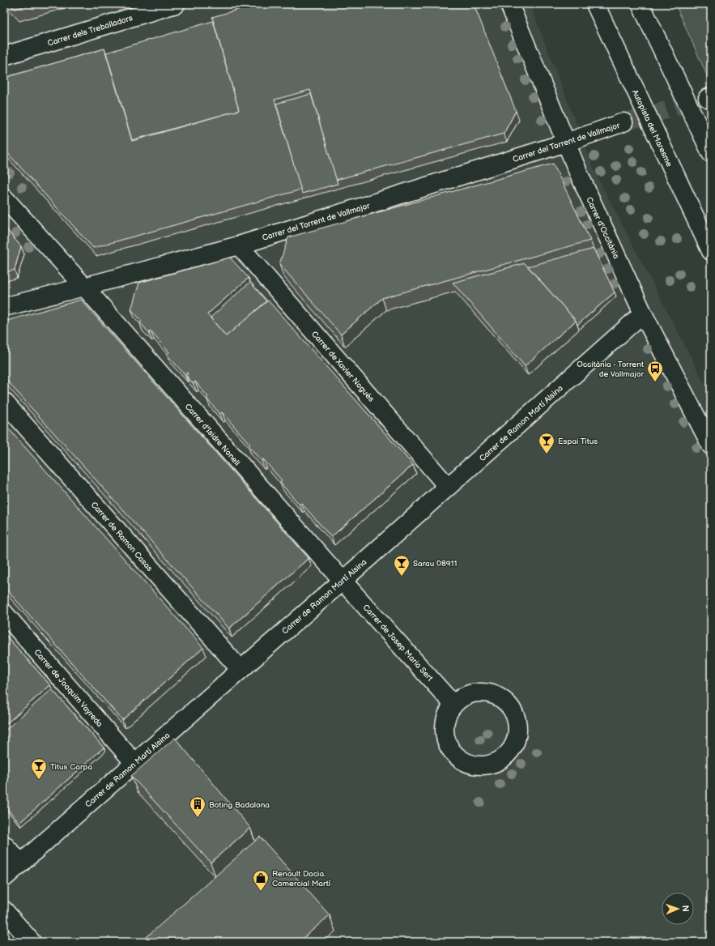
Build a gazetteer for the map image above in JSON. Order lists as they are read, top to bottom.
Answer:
{
  "streets": {
    "main road": [
      "Carrer dels Treballadors",
      "Autopista del Maresme",
      "Carrer del Torrent de Vallmajor",
      "Carrer d'Occitània",
      "Carrer de Xavier Nogués",
      "Carrer de Ramon Martí Alsina",
      "Carrer d'Isidre Nonell",
      "Carrer de Ramon Casas",
      "Carrer de Josep Maria Sert",
      "Carrer de Joaquim Vayreda"
    ]
  },
  "crossings": [
    ["Carrer del Torrent de Vallmajor", "Carrer d'Occitània"],
    ["Carrer del Torrent de Vallmajor", "Carrer de Xavier Nogués"],
    ["Carrer del Torrent de Vallmajor", "Carrer d'Isidre Nonell"],
    ["Carrer d'Occitània", "Carrer de Ramon Martí Alsina"],
    ["Carrer de Xavier Nogués", "Carrer de Ramon Martí Alsina"],
    ["Carrer de Ramon Martí Alsina", "Carrer d'Isidre Nonell"],
    ["Carrer de Ramon Martí Alsina", "Carrer de Ramon Casas"],
    ["Carrer de Ramon Martí Alsina", "Carrer de Josep Maria Sert"],
    ["Carrer de Ramon Martí Alsina", "Carrer de Joaquim Vayreda"],
    ["Carrer d'Isidre Nonell", "Carrer de Josep Maria Sert"]
  ],
  "places": {
    "bus stop": ["Occitània - Torrent de Vallmajor"],
    "bar": ["Espai Titus", "Sarau 08911", "Titus Carpa"],
    "building": ["Boting Badalona"],
    "shop": ["Renault Dacia. Comercial Martí"]
  },
  "north": "right"
}
